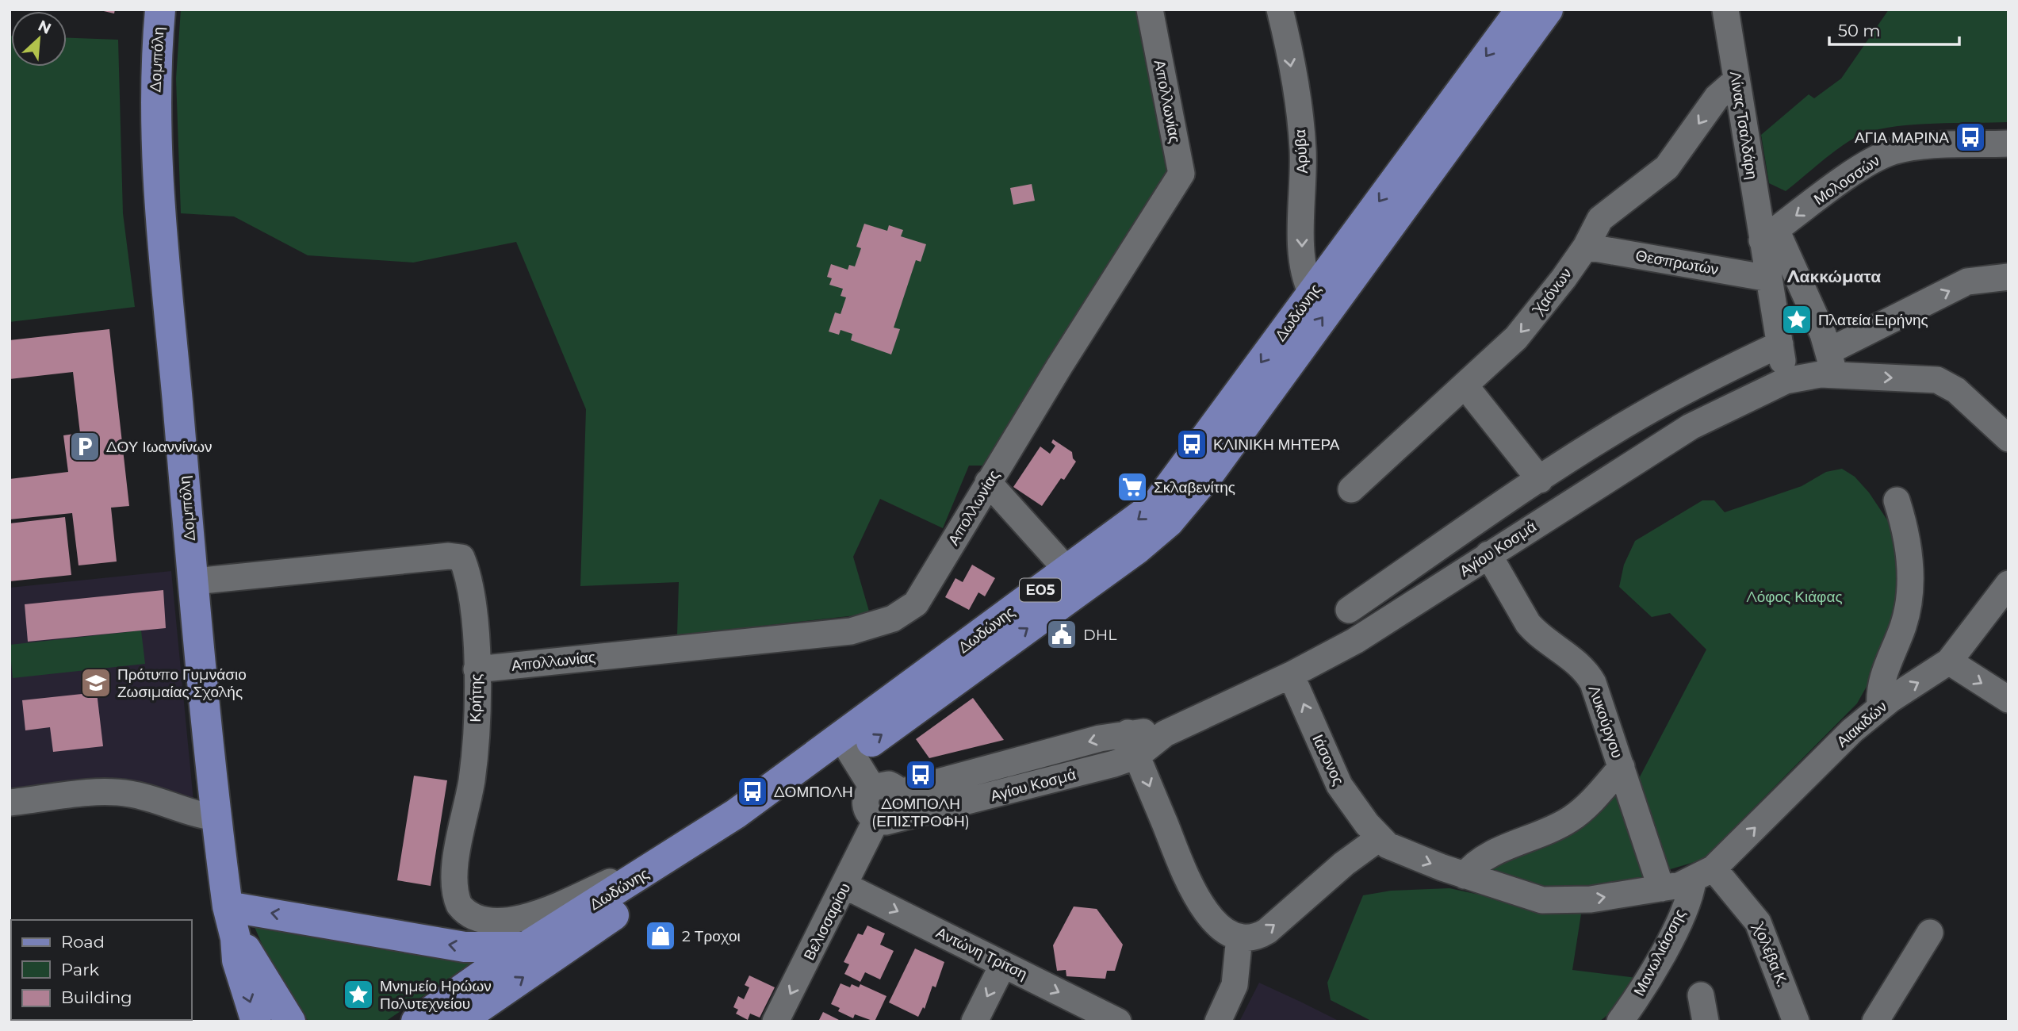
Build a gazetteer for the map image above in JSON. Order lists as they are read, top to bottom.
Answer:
{
  "streets": {
    "main road": ["Δομπόλη", "Δωδώνης", "ΕΟ5"],
    "street": [
      "Απολλωνίας",
      "Λίνας Τσαλδάρη",
      "Αρύβα",
      "Μολοσσών",
      "Θεσπρωτών",
      "Χαόνων",
      "Αγίου Κοσμά",
      "Κρήτης",
      "Λυκούργου",
      "Αιακιδών",
      "Ιάσονος",
      "Βελισσαρίου",
      "Μανωλιάσσης",
      "Αντώνη Τρίτση",
      "Χολέβα Κ."
    ]
  },
  "crossings": [
    ["Δομπόλη", "Κρήτης"],
    ["Απολλωνίας", "Κρήτης"],
    ["Λίνας Τσαλδάρη", "Μολοσσών"],
    ["Λίνας Τσαλδάρη", "Χαόνων"],
    ["Αρύβα", "Δωδώνης"],
    ["Θεσπρωτών", "Χαόνων"],
    ["Δωδώνης", "Κρήτης"],
    ["Αγίου Κοσμά", "Λυκούργου"],
    ["Αγίου Κοσμά", "Ιάσονος"],
    ["Αγίου Κοσμά", "Βελισσαρίου"],
    ["Αιακιδών", "Μανωλιάσσης"],
    ["Αιακιδών", "Χολέβα Κ."],
    ["Βελισσαρίου", "Αντώνη Τρίτση"],
    ["Μανωλιάσσης", "Χολέβα Κ."]
  ],
  "one_way": ["Αρύβα", "Μολοσσών", "Αντώνη Τρίτση"],
  "districts": ["Λακκώματα"],
  "parks": ["Λόφος Κιάφας"],
  "places": {
    "bus stop": [
      "ΑΓΙΑ ΜΑΡΙΝΑ",
      "ΚΛΙΝΙΚΗ ΜΗΤΕΡΑ",
      "ΔΟΜΠΟΛΗ (ΕΠΙΣΤΡΟΦΗ)",
      "ΔΟΜΠΟΛΗ"
    ],
    "place": ["Πλατεία Ειρήνης", "Μνημείο Ηρώων Πολυτεχνείου"],
    "parking": ["ΔΟΥ Ιωαννίνων"],
    "supermarket": ["Σκλαβενίτης"],
    "public building": ["DHL"],
    "school or university": ["Πρότυπο Γυμνάσιο Ζωσιμαίας Σχολής"],
    "shop": ["2 Τροχοι"]
  },
  "legend": ["Road", "Park", "Building"],
  "scale_bar": "50 m",
  "north": "top right"
}
